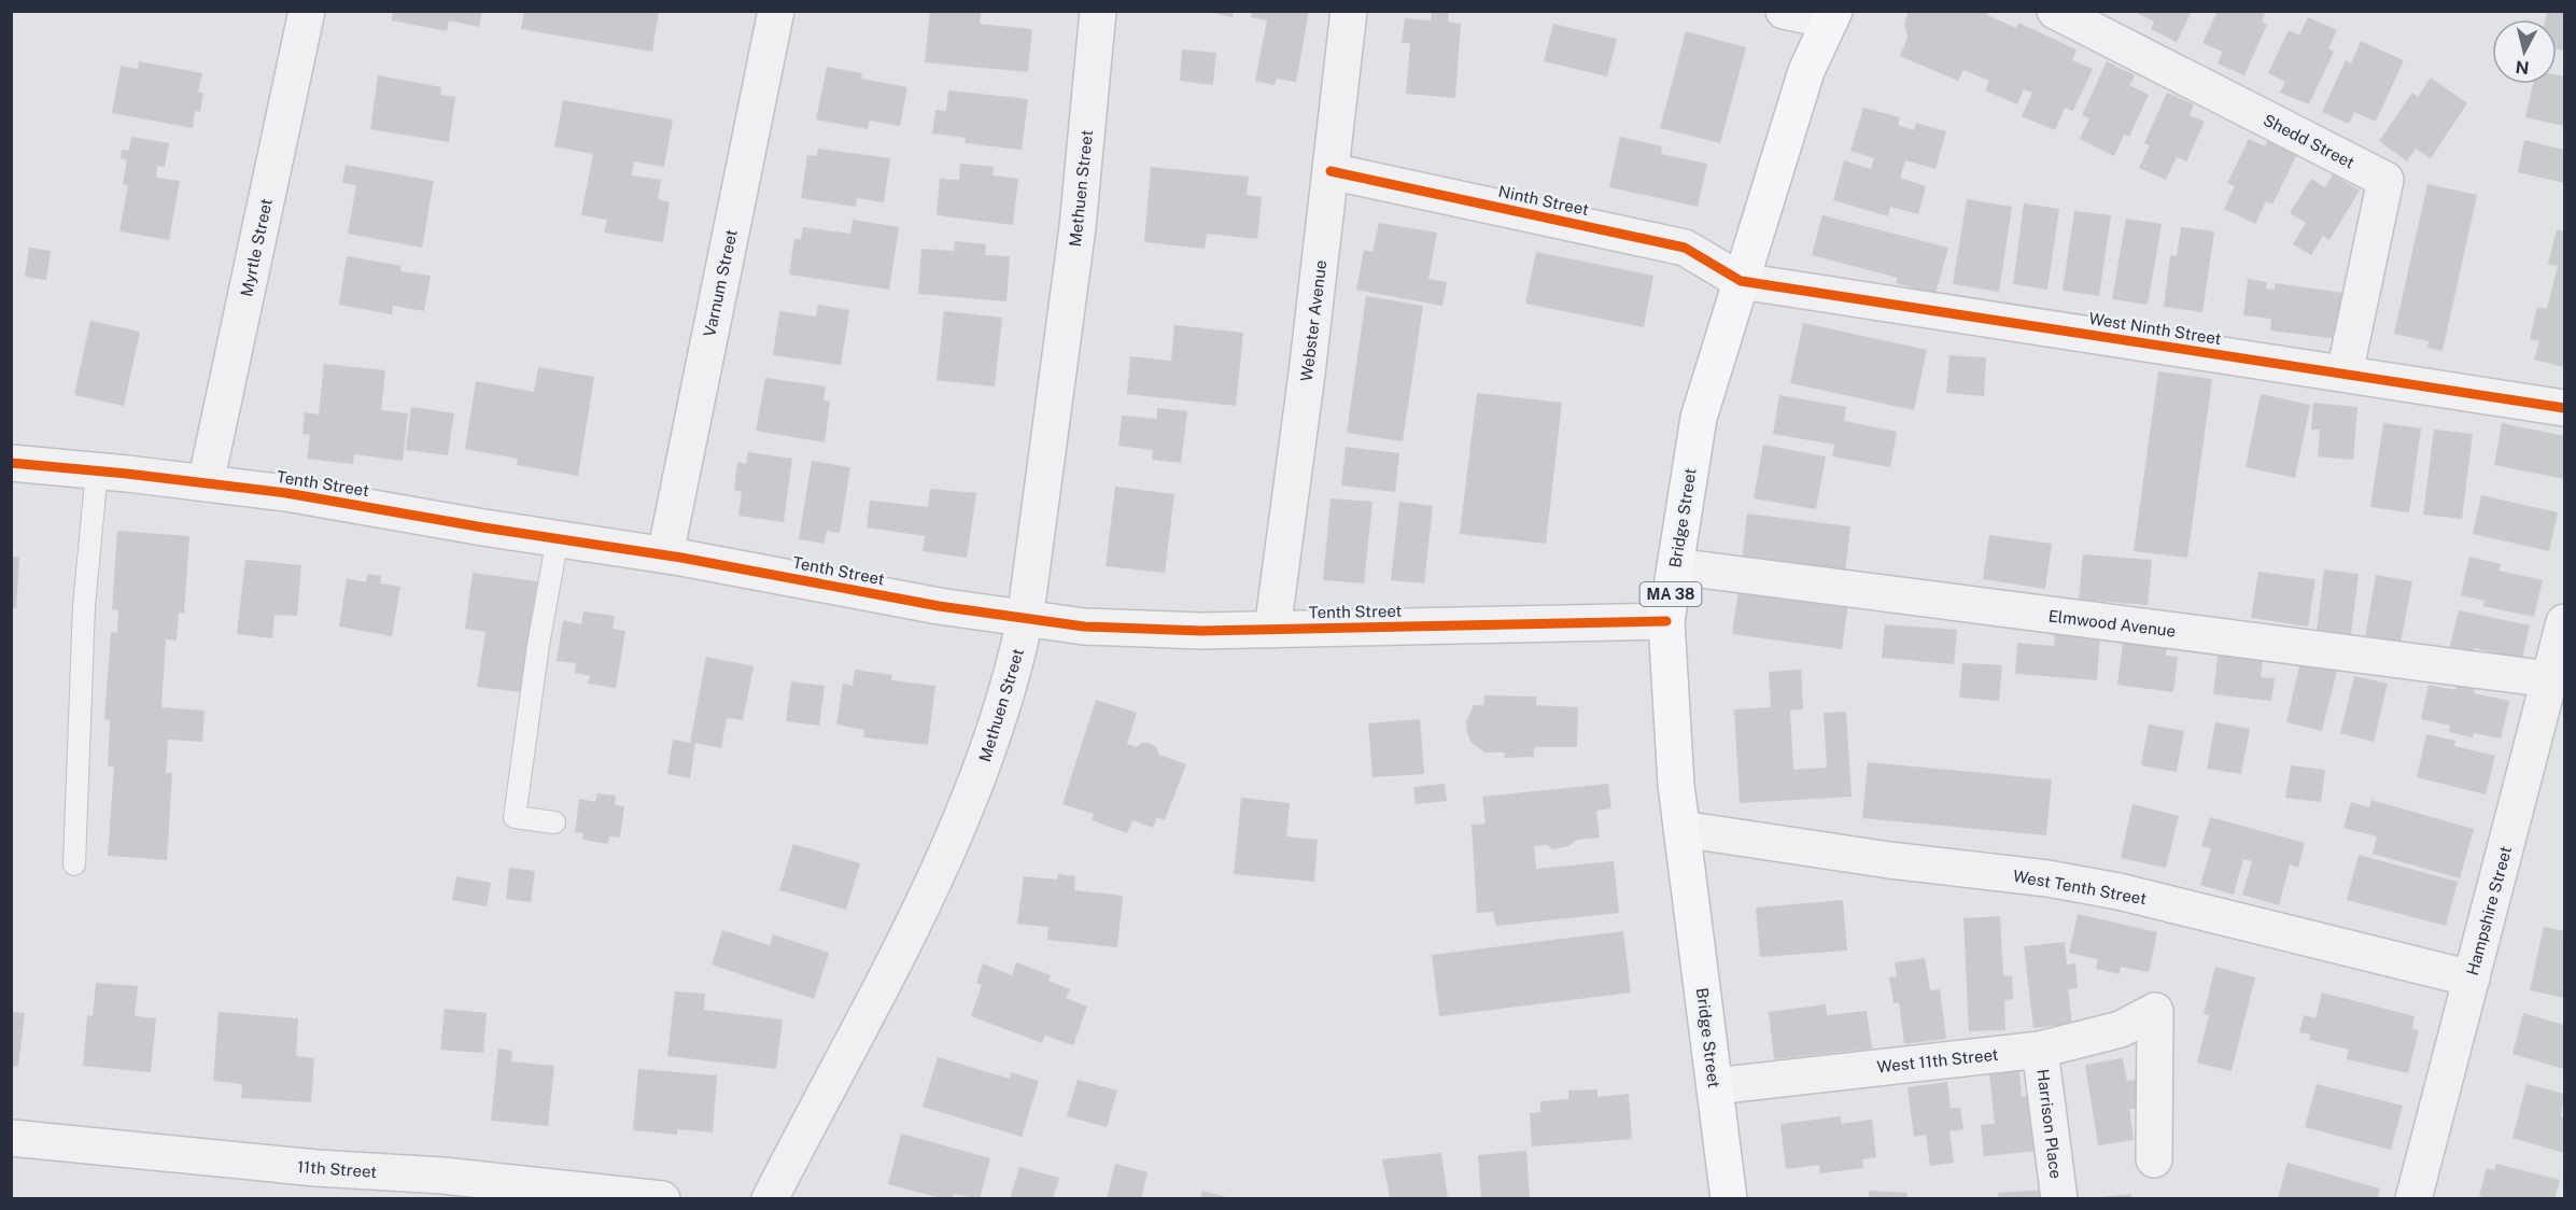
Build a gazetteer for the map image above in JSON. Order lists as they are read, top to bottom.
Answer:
{
  "streets": {
    "main road": ["Bridge Street", "MA 38"],
    "street": [
      "Shedd Street",
      "Methuen Street",
      "Ninth Street",
      "Myrtle Street",
      "Varnum Street",
      "Webster Avenue",
      "West Ninth Street",
      "Tenth Street",
      "Elmwood Avenue",
      "West Tenth Street",
      "Hampshire Street",
      "West 11th Street",
      "Harrison Place",
      "11th Street"
    ]
  },
  "crossings": [
    ["Shedd Street", "West Ninth Street"],
    ["Methuen Street", "Tenth Street"],
    ["Ninth Street", "Webster Avenue"],
    ["Ninth Street", "West Ninth Street"],
    ["Ninth Street", "Bridge Street"],
    ["Myrtle Street", "Tenth Street"],
    ["Varnum Street", "Tenth Street"],
    ["Webster Avenue", "Tenth Street"],
    ["West Ninth Street", "Bridge Street"],
    ["Tenth Street", "Bridge Street"],
    ["Bridge Street", "Elmwood Avenue"],
    ["Bridge Street", "West Tenth Street"],
    ["Bridge Street", "West 11th Street"],
    ["Elmwood Avenue", "Hampshire Street"],
    ["West Tenth Street", "Hampshire Street"],
    ["West 11th Street", "Harrison Place"]
  ],
  "north": "bottom"
}
